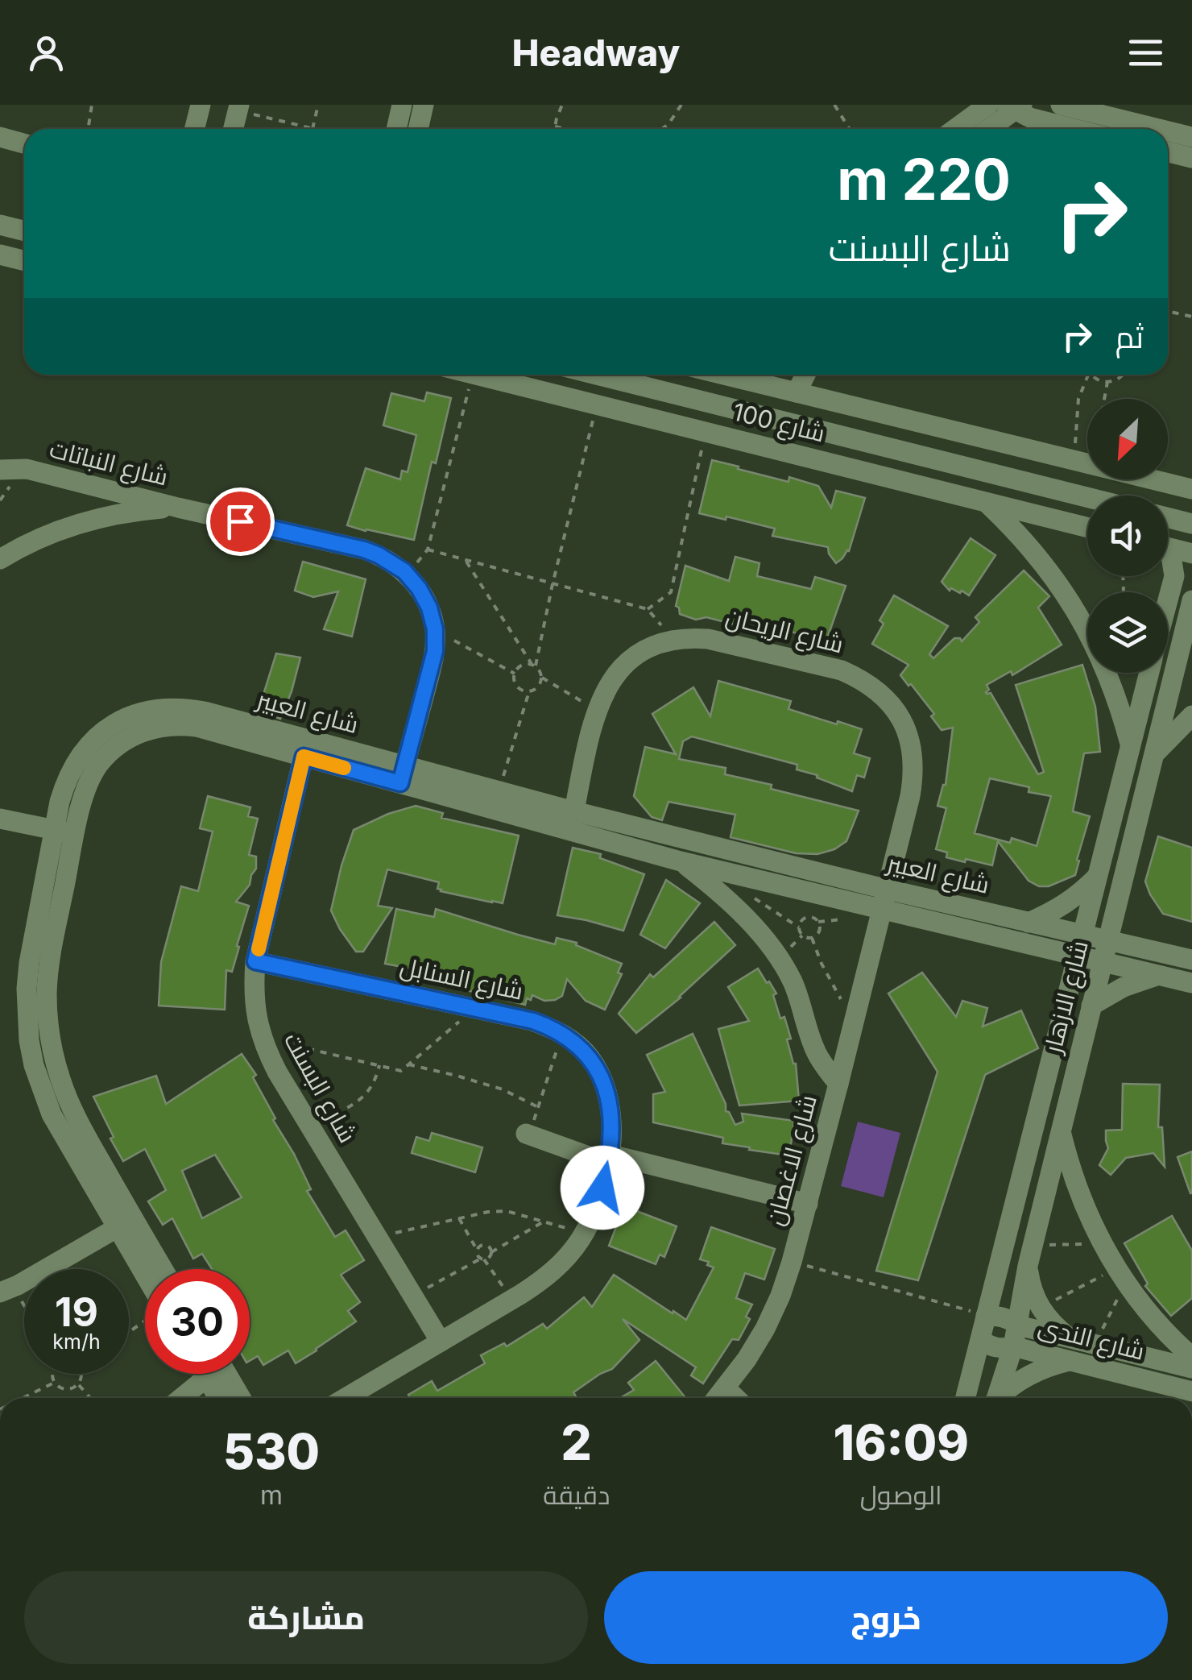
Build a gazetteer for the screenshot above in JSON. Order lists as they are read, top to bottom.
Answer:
{
  "streets": {
    "street": [
      "شارع 100",
      "شارع النباتات",
      "شارع الريحان",
      "شارع العبير",
      "شارع السنابل",
      "شارع الازهار",
      "شارع البسنت",
      "شارع الاغصان",
      "شارع الندى"
    ]
  },
  "crossings": [
    ["شارع النباتات", "شارع العبير"],
    ["شارع الريحان", "شارع العبير"],
    ["شارع الريحان", "شارع الاغصان"],
    ["شارع العبير", "شارع الازهار"],
    ["شارع العبير", "شارع البسنت"],
    ["شارع العبير", "شارع الاغصان"],
    ["شارع السنابل", "شارع البسنت"],
    ["شارع الازهار", "شارع الندى"]
  ],
  "north": "bottom left",
  "page": {
    "header": "Headway",
    "turn": ["220 m", "شارع البسنت"],
    "then": "ثم",
    "speed": "19 km/h",
    "limit": "30",
    "eta": [
      "16:09",
      "الوصول",
      "2",
      "دقيقة",
      "530",
      "m"
    ],
    "buttons": ["خروج", "مشاركة"]
  }
}
